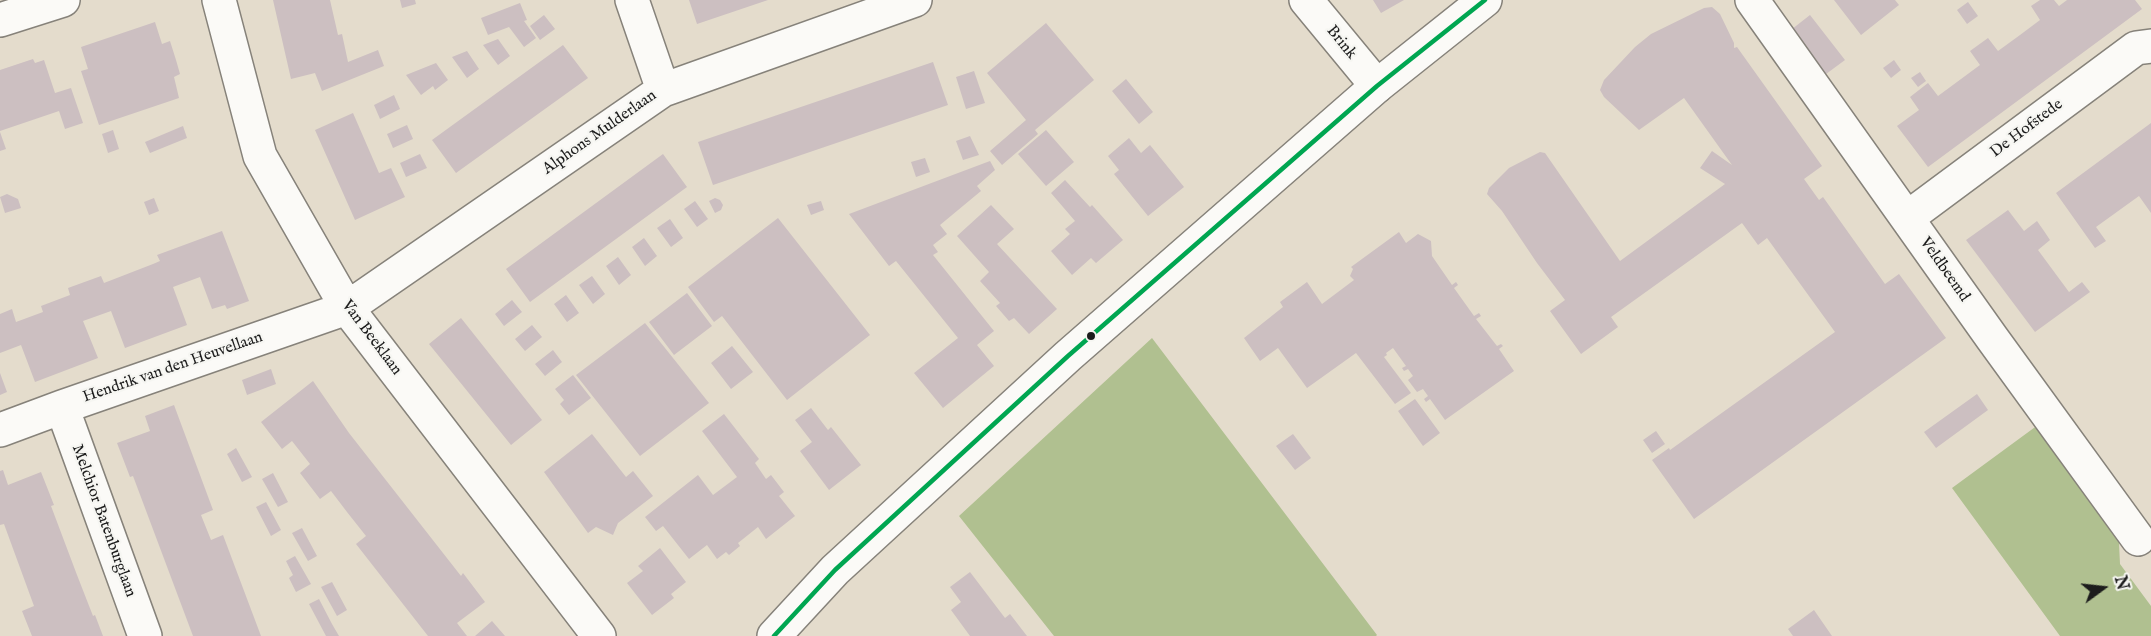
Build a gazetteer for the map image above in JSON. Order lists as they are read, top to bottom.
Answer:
{
  "streets": {
    "street": [
      "Brink",
      "De Hofstede",
      "Alphons Mulderlaan",
      "Veldbeemd",
      "Van Beeklaan",
      "Hendrik van den Heuvellaan",
      "Melchior Batenburglaan"
    ]
  },
  "crossings": [
    ["De Hofstede", "Veldbeemd"],
    ["Alphons Mulderlaan", "Van Beeklaan"],
    ["Alphons Mulderlaan", "Hendrik van den Heuvellaan"],
    ["Van Beeklaan", "Hendrik van den Heuvellaan"],
    ["Hendrik van den Heuvellaan", "Melchior Batenburglaan"]
  ],
  "north": "right"
}
